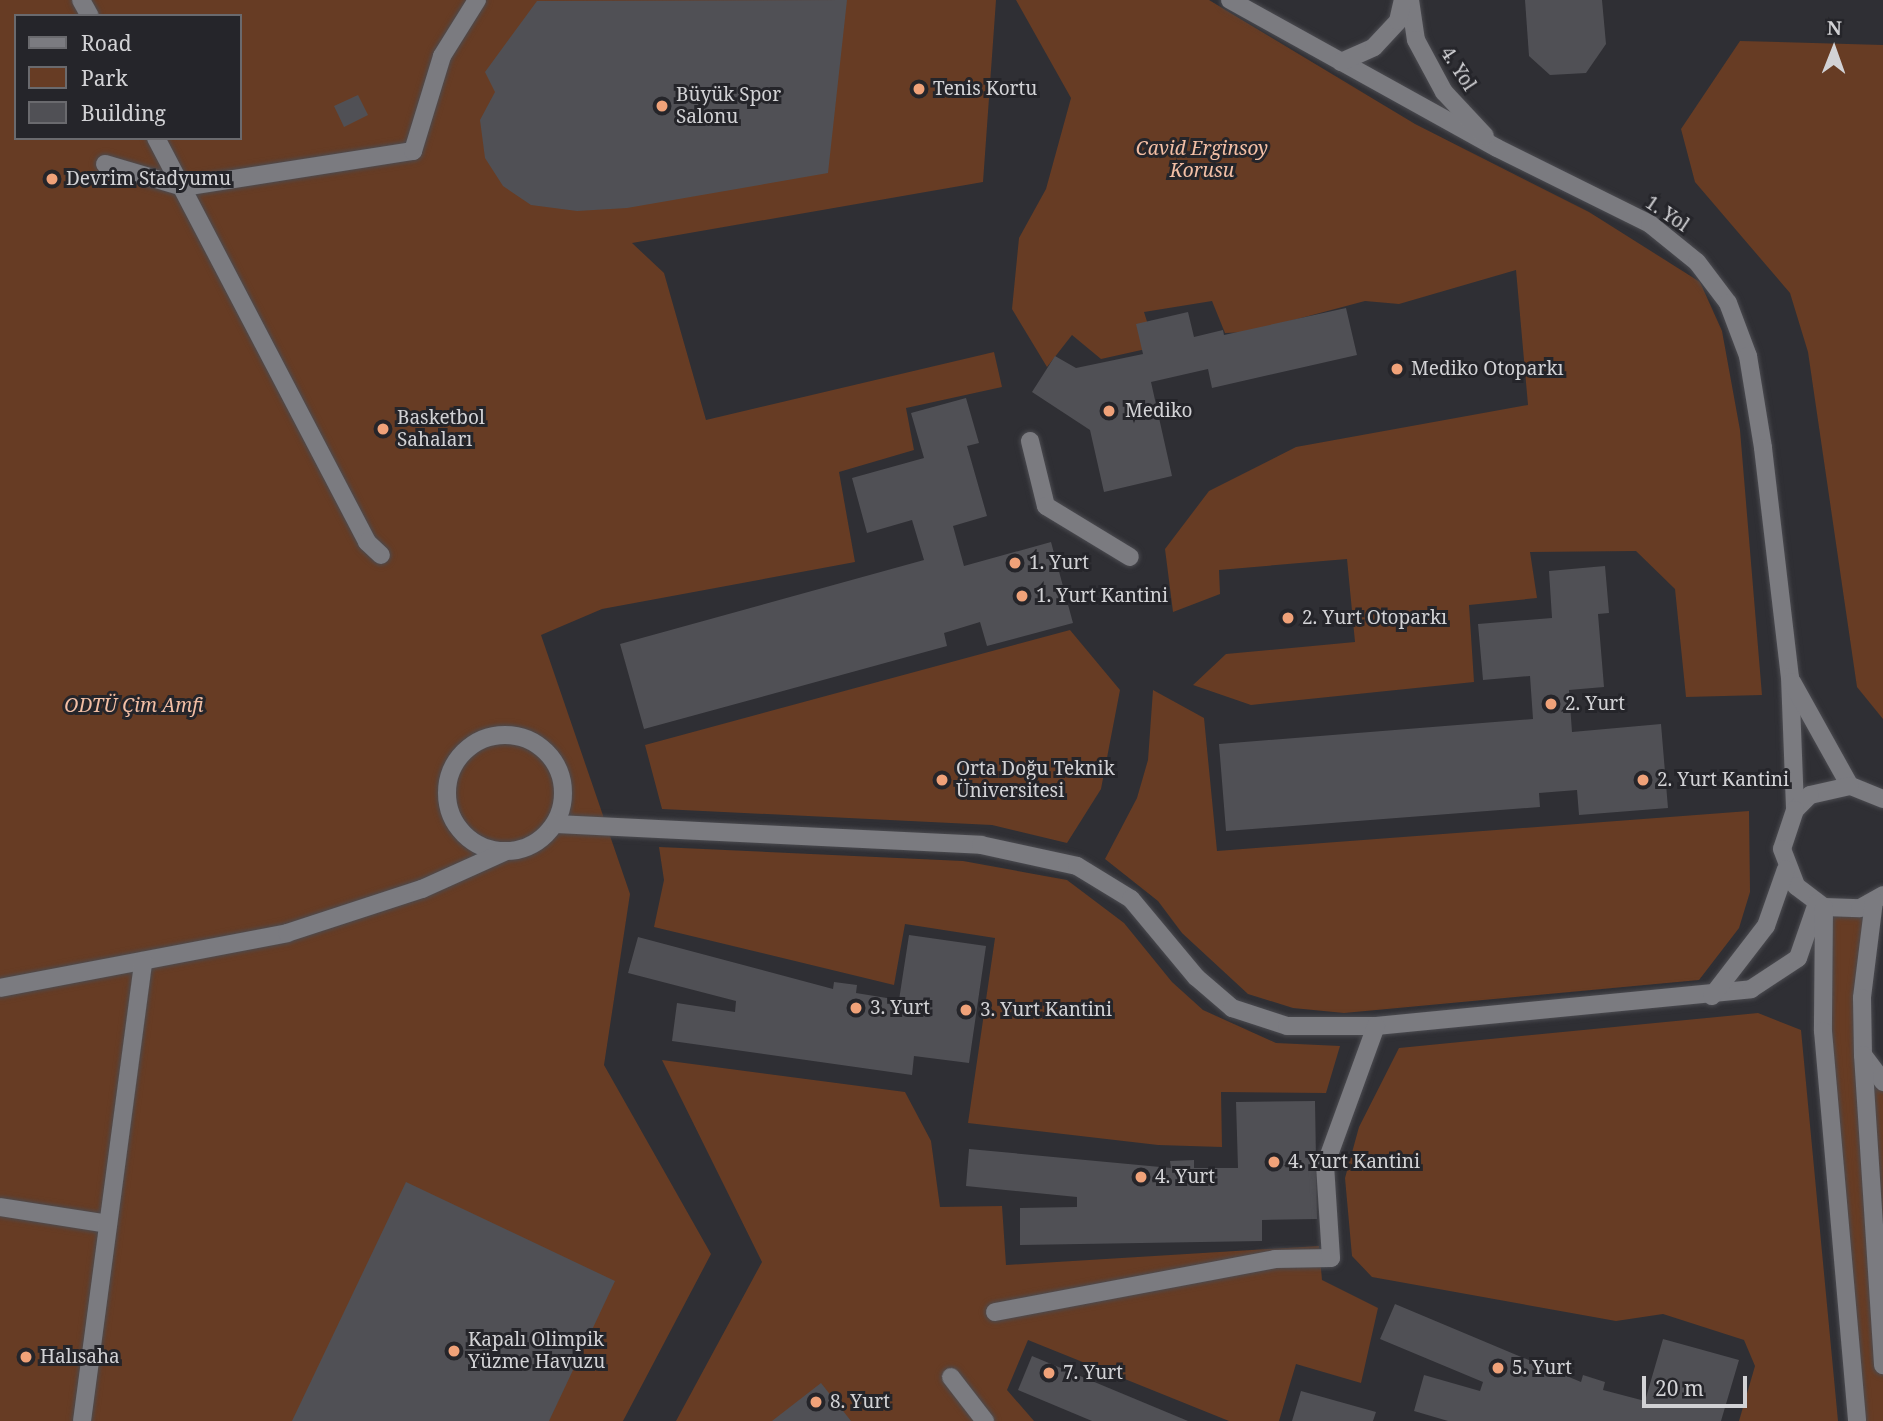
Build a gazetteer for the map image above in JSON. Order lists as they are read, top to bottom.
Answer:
{
  "streets": {
    "street": ["4. Yol", "1. Yol"]
  },
  "crossings": [
    ["4. Yol", "1. Yol"]
  ],
  "parks": ["Cavid Erginsoy Korusu", "ODTÜ Çim Amfi"],
  "places": [
    "Tenis Kortu",
    "Büyük Spor Salonu",
    "Devrim Stadyumu",
    "Mediko Otoparkı",
    "Mediko",
    "Basketbol Sahaları",
    "1. Yurt",
    "1. Yurt Kantini",
    "2. Yurt Otoparkı",
    "2. Yurt",
    "Orta Doğu Teknik Üniversitesi",
    "2. Yurt Kantini",
    "3. Yurt",
    "3. Yurt Kantini",
    "4. Yurt Kantini",
    "4. Yurt",
    "Kapalı Olimpik Yüzme Havuzu",
    "Halısaha",
    "5. Yurt",
    "7. Yurt",
    "8. Yurt"
  ],
  "legend": ["Road", "Park", "Building"],
  "scale_bar": "20 m",
  "north": "top"
}
